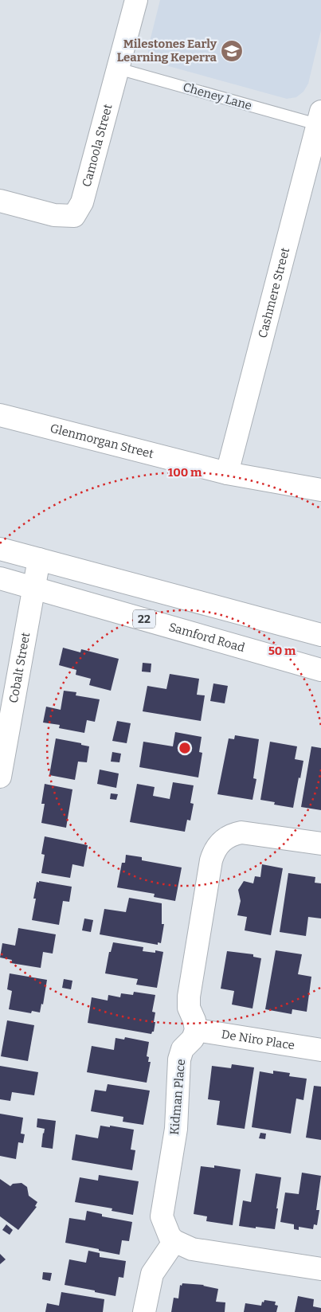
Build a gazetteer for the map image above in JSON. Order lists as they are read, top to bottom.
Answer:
{
  "streets": {
    "street": [
      "Camoola Street",
      "Cashmere Street",
      "Glenmorgan Street",
      "22",
      "Samford Road",
      "Cobalt Street",
      "De Niro Place",
      "Kidman Place"
    ],
    "lane": ["Cheney Lane"]
  },
  "crossings": [
    ["Cheney Lane", "Camoola Street"],
    ["Cheney Lane", "Cashmere Street"],
    ["Cashmere Street", "Glenmorgan Street"],
    ["Samford Road", "Cobalt Street"],
    ["De Niro Place", "Kidman Place"]
  ],
  "places": {
    "school or university": ["Milestones Early Learning Keperra"]
  },
  "rings": ["100 m", "50 m"]
}
